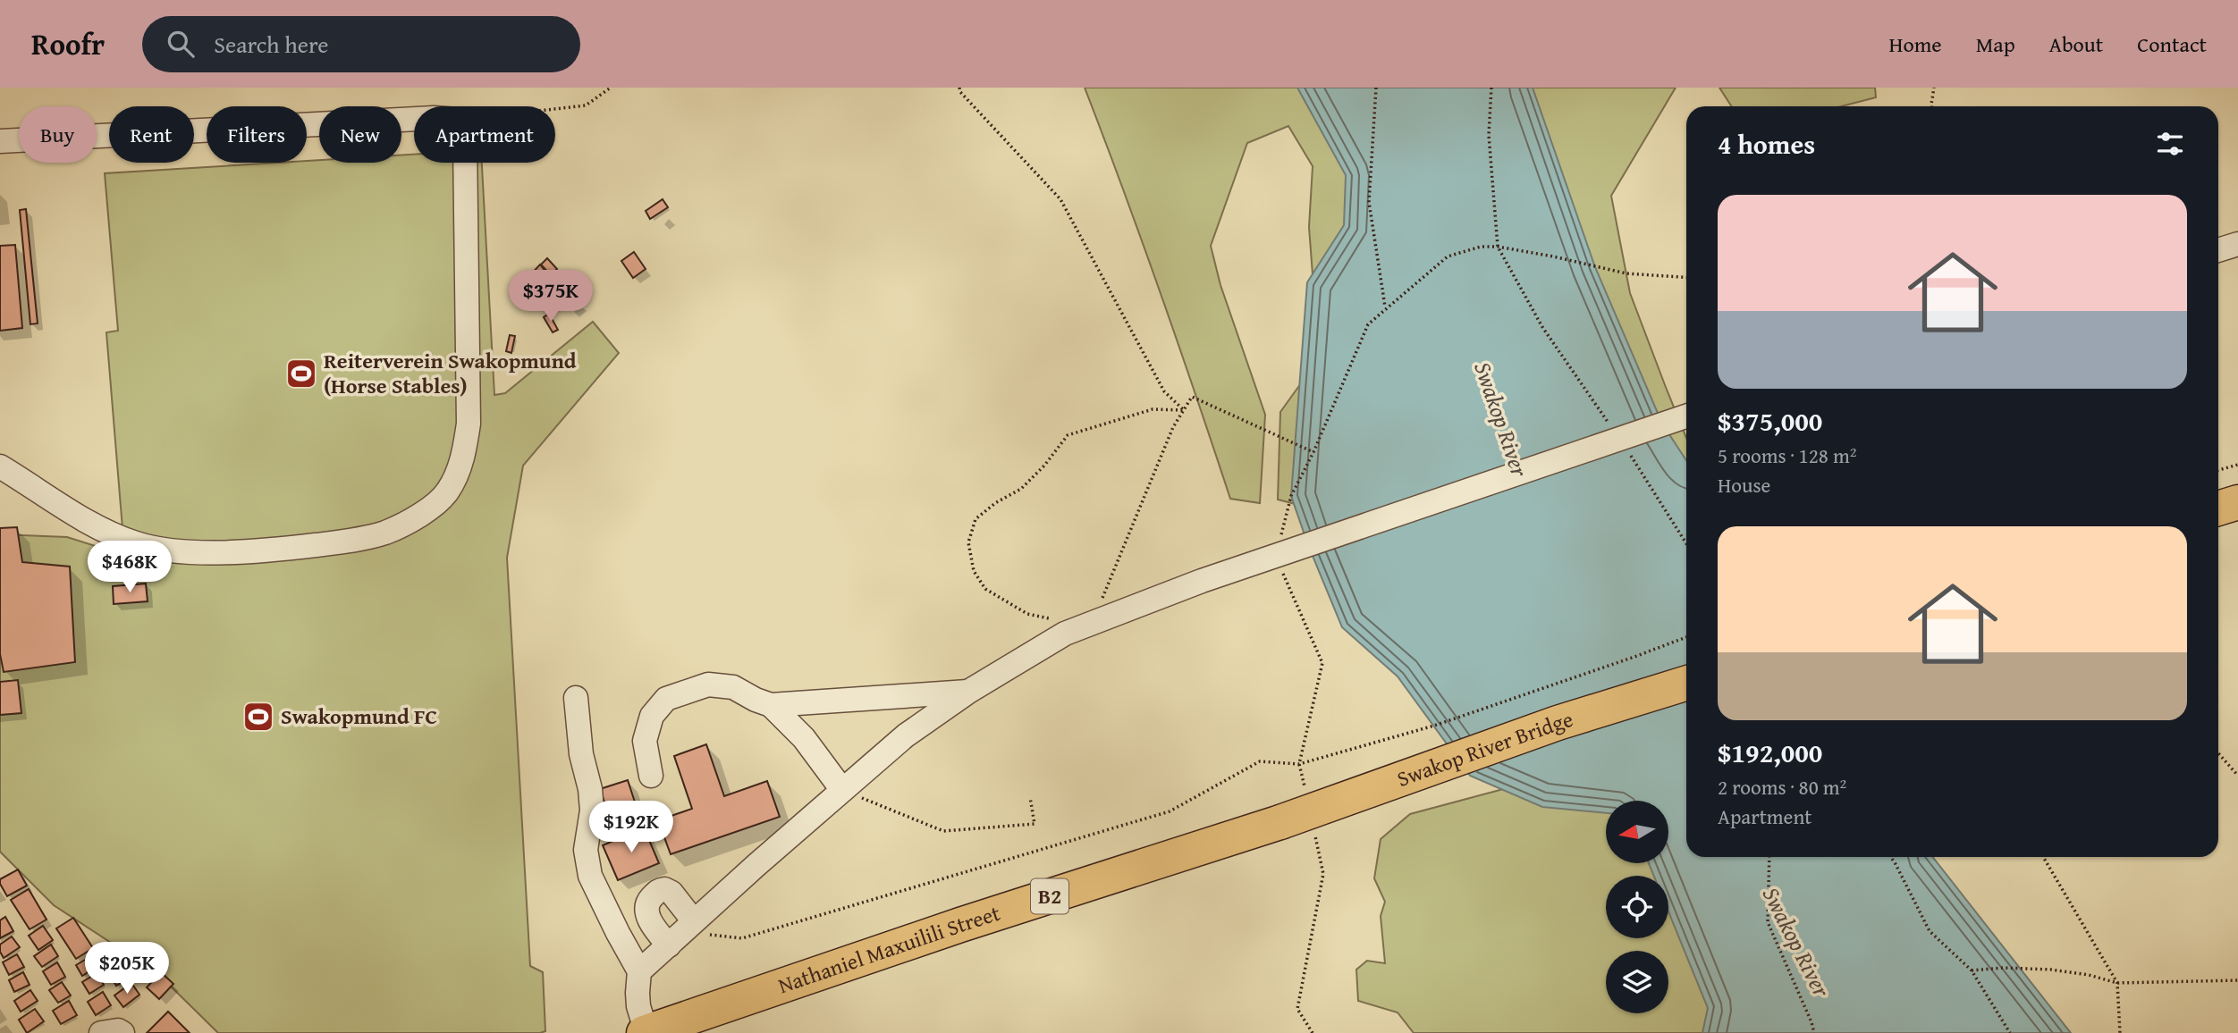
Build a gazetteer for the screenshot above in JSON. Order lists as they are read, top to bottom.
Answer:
{
  "streets": {
    "highway": ["Swakop River Bridge", "B2", "Nathaniel Maxuilili Street"]
  },
  "crossings": [
    ["Swakop River Bridge", "Nathaniel Maxuilili Street"]
  ],
  "water": ["Swakop River"],
  "places": {
    "sports": ["Reiterverein Swakopmund (Horse Stables)", "Swakopmund FC"]
  },
  "north": "left",
  "page": {
    "header": "Roofr",
    "search": "Search here",
    "nav": [
      "Home",
      "Map",
      "About",
      "Contact"
    ],
    "chip": [
      "Buy",
      "Rent",
      "Filters",
      "New",
      "Apartment"
    ],
    "heading": "4 homes",
    "list": [
      {
        "name": "$375,000",
        "note": "5 rooms · 128 m² · House"
      },
      {
        "name": "$192,000",
        "note": "2 rooms · 80 m² · Apartment"
      }
    ],
    "price": [
      "$375K",
      "$468K",
      "$192K",
      "$205K"
    ]
  }
}
